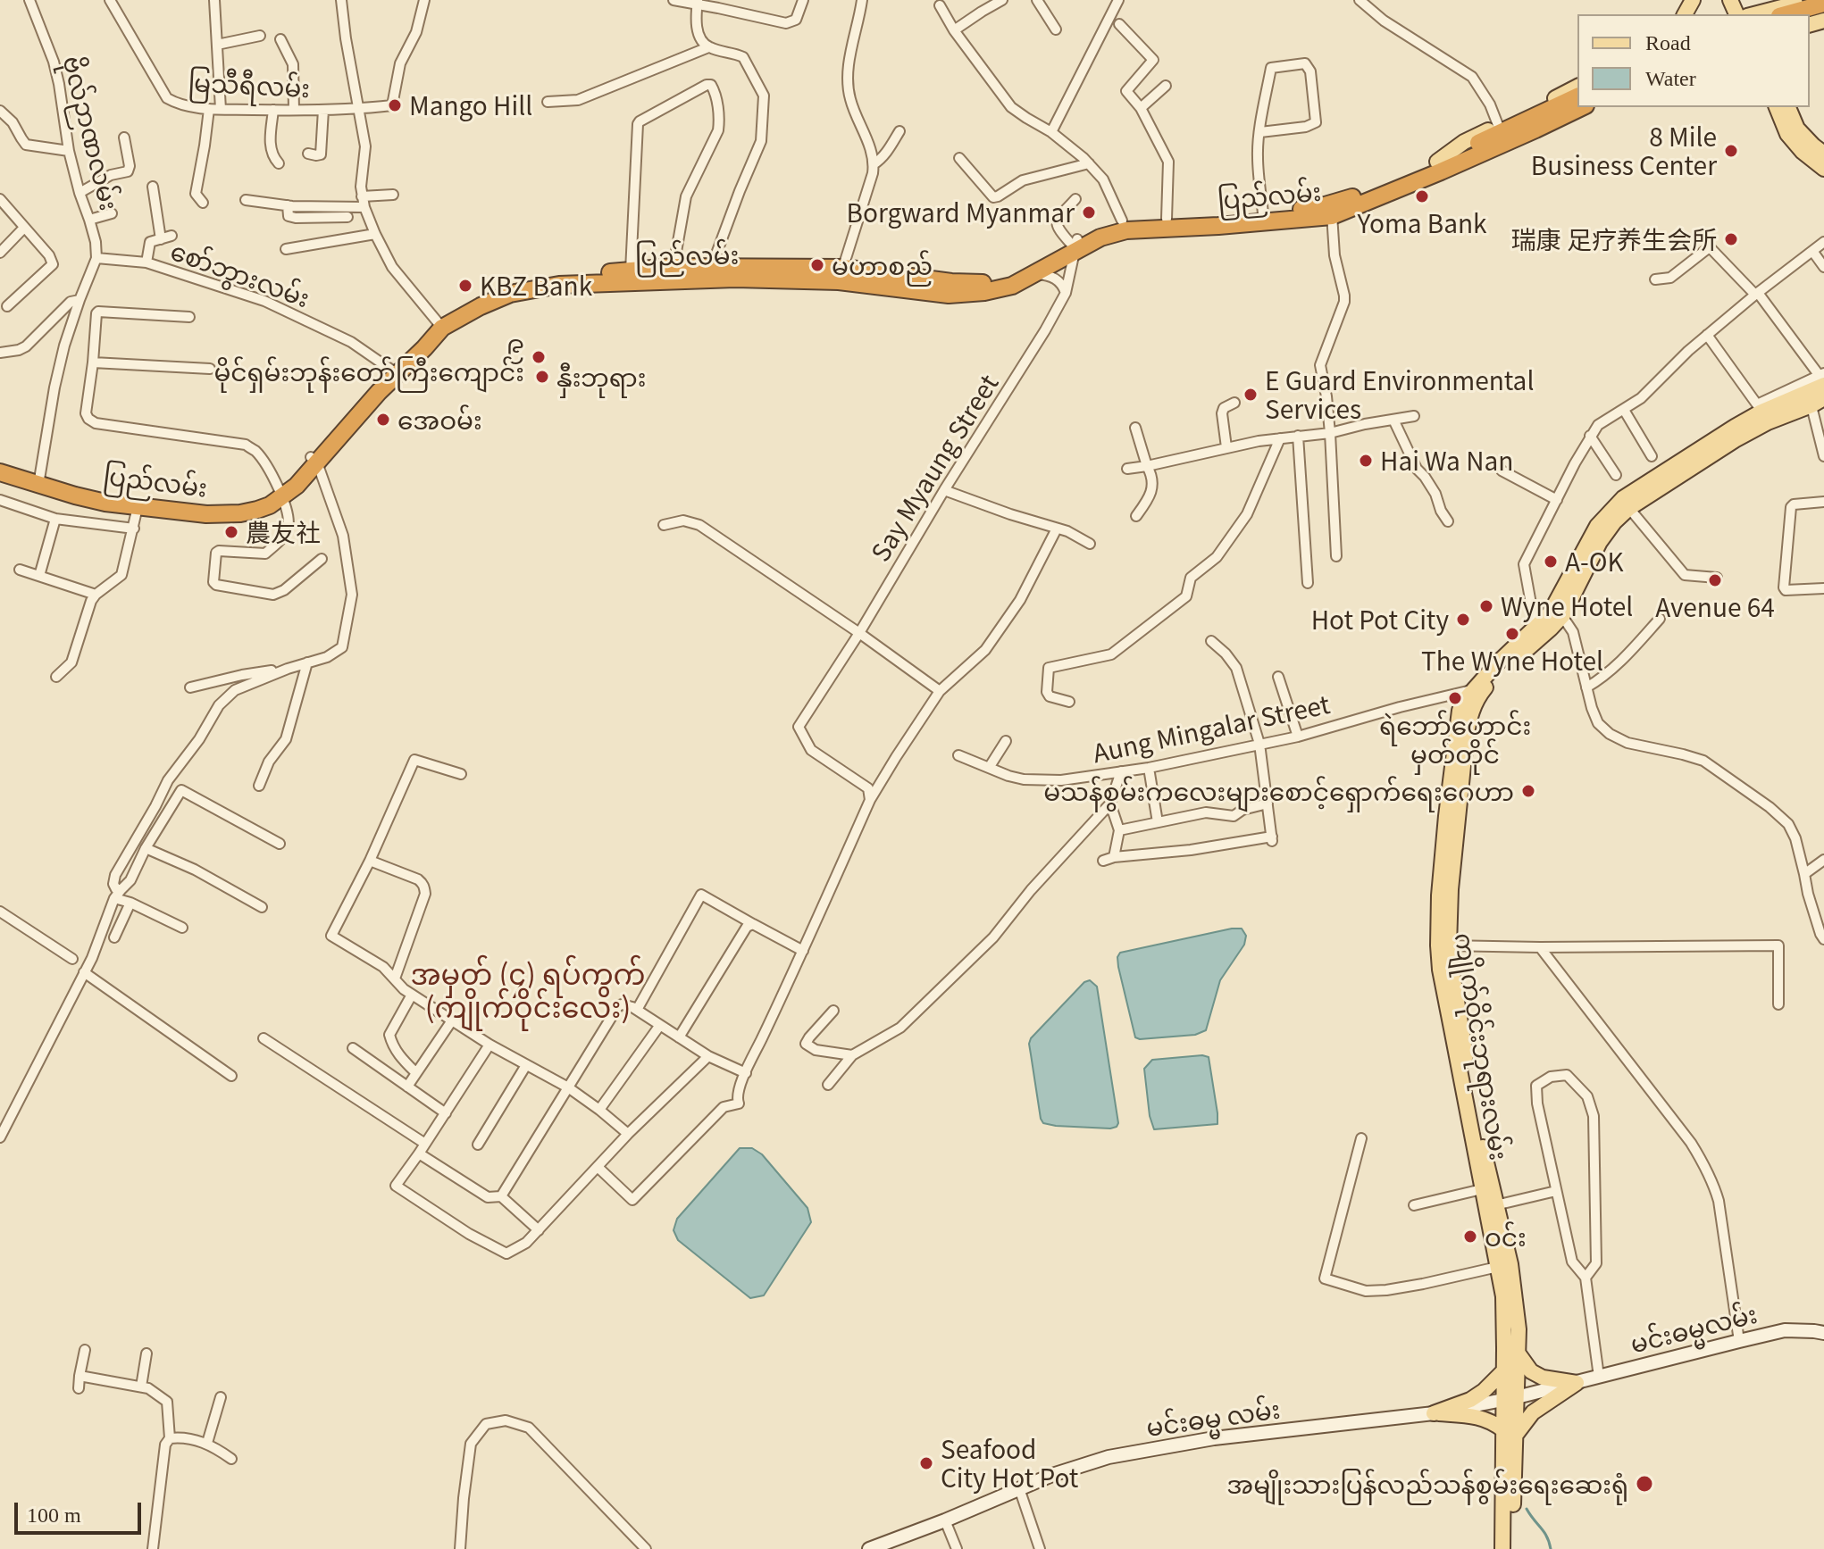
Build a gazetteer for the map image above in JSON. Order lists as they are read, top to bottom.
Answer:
{
  "streets": {
    "highway": ["ပြည်လမ်း"],
    "main road": ["ကျိုက်ဝိုင်းဘုရားလမ်း", "မင်းဓမ္မလမ်း", "မင်းဓမ္မ လမ်း"],
    "street": [
      "မြသီရီလမ်း",
      "ဗိုလ်ဉာဏလမ်း",
      "စော်ဘွားလမ်း",
      "Say Myaung Street",
      "Aung Mingalar Street"
    ]
  },
  "crossings": [
    ["ဗိုလ်ဉာဏလမ်း", "စော်ဘွားလမ်း"],
    ["ပြည်လမ်း", "စော်ဘွားလမ်း"],
    ["ပြည်လမ်း", "Say Myaung Street"],
    ["Aung Mingalar Street", "ကျိုက်ဝိုင်းဘုရားလမ်း"],
    ["ကျိုက်ဝိုင်းဘုရားလမ်း", "မင်းဓမ္မ လမ်း"],
    ["မင်းဓမ္မလမ်း", "မင်းဓမ္မ လမ်း"]
  ],
  "districts": ["အမှတ် (၄) ရပ်ကွက် (ကျိုက်ဝိုင်းလေး)"],
  "places": [
    "Mango Hill",
    "8 Mile Business Center",
    "Yoma Bank",
    "Borgward Myanmar",
    "瑞康 足疗养生会所",
    "မဟာစည်",
    "KBZ Bank",
    "၉ မိုင်ရှမ်းဘုန်းတော်ကြီးကျောင်း",
    "နှီးဘုရား",
    "E Guard Environmental Services",
    "အေဝမ်း",
    "Hai Wa Nan",
    "農友社",
    "A-OK",
    "Avenue 64",
    "Wyne Hotel",
    "Hot Pot City",
    "The Wyne Hotel",
    "ရဲဘော်ဟောင်း မှတ်တိုင်",
    "မသန်စွမ်းကလေးများစောင့်ရှောက်ရေးဂေဟာ",
    "ဝင်း",
    "Seafood City Hot Pot",
    "အမျိုးသားပြန်လည်သန်စွမ်းရေးဆေးရုံ"
  ],
  "legend": ["Road", "Water"],
  "scale_bar": "100 m"
}
